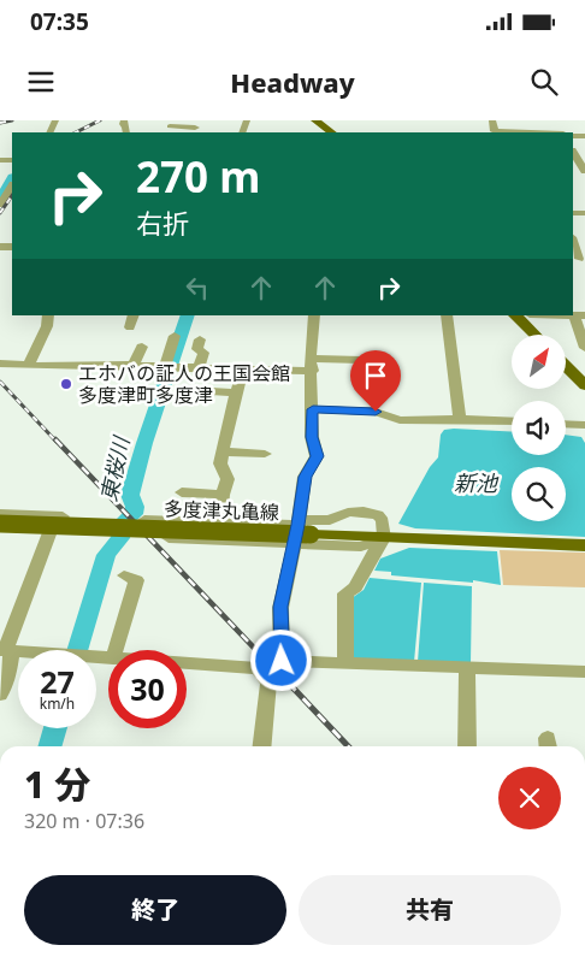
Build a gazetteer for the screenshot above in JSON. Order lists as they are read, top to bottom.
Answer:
{
  "streets": {
    "main road": ["多度津丸亀線"]
  },
  "water": ["東桜川", "新池"],
  "places": ["エホバの証人の王国会館 多度津町多度津"],
  "north": "top right",
  "page": {
    "status": "07:35",
    "header": "Headway",
    "turn": ["270 m", "右折"],
    "speed": "27 km/h",
    "limit": "30",
    "heading": ["1 分", "320 m · 07:36"],
    "buttons": ["終了", "共有"]
  }
}
